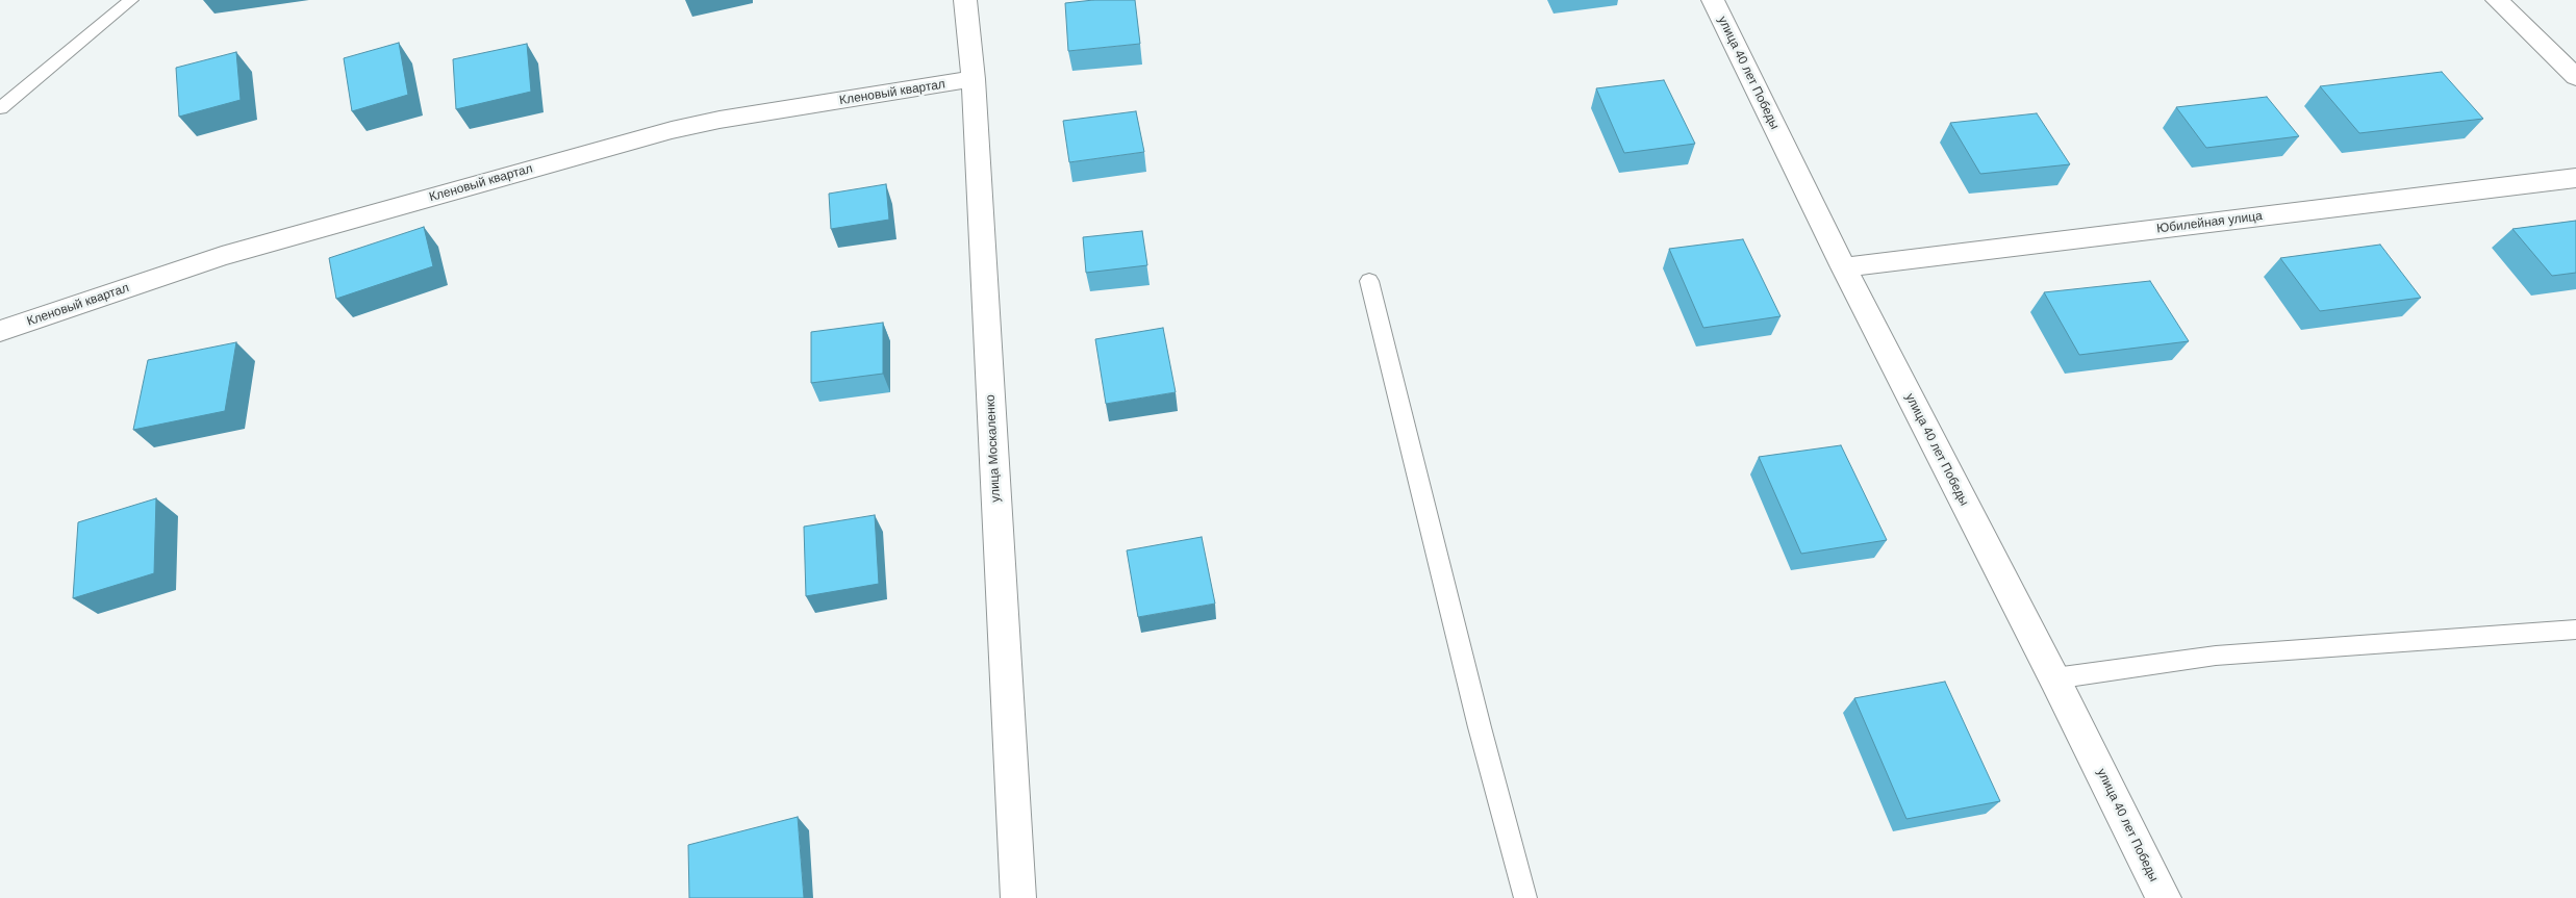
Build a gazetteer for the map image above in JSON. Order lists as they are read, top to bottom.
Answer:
{
  "streets": {
    "street": [
      "улица 40 лет Победы",
      "Кленовый квартал",
      "Юбилейная улица",
      "улица Москаленко"
    ]
  },
  "crossings": [
    ["улица 40 лет Победы", "Юбилейная улица"],
    ["Кленовый квартал", "улица Москаленко"]
  ]
}
